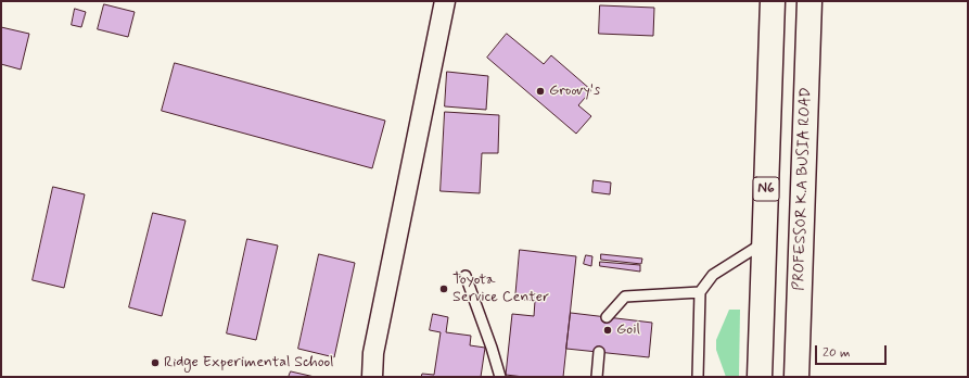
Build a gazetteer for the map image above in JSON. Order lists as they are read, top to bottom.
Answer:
{
  "streets": {
    "main road": ["N6", "PROFESSOR K.A BUSIA ROAD"]
  },
  "places": [
    "Groovy's",
    "Toyota Service Center",
    "Goil",
    "Ridge Experimental School"
  ],
  "scale_bar": "20 m"
}
